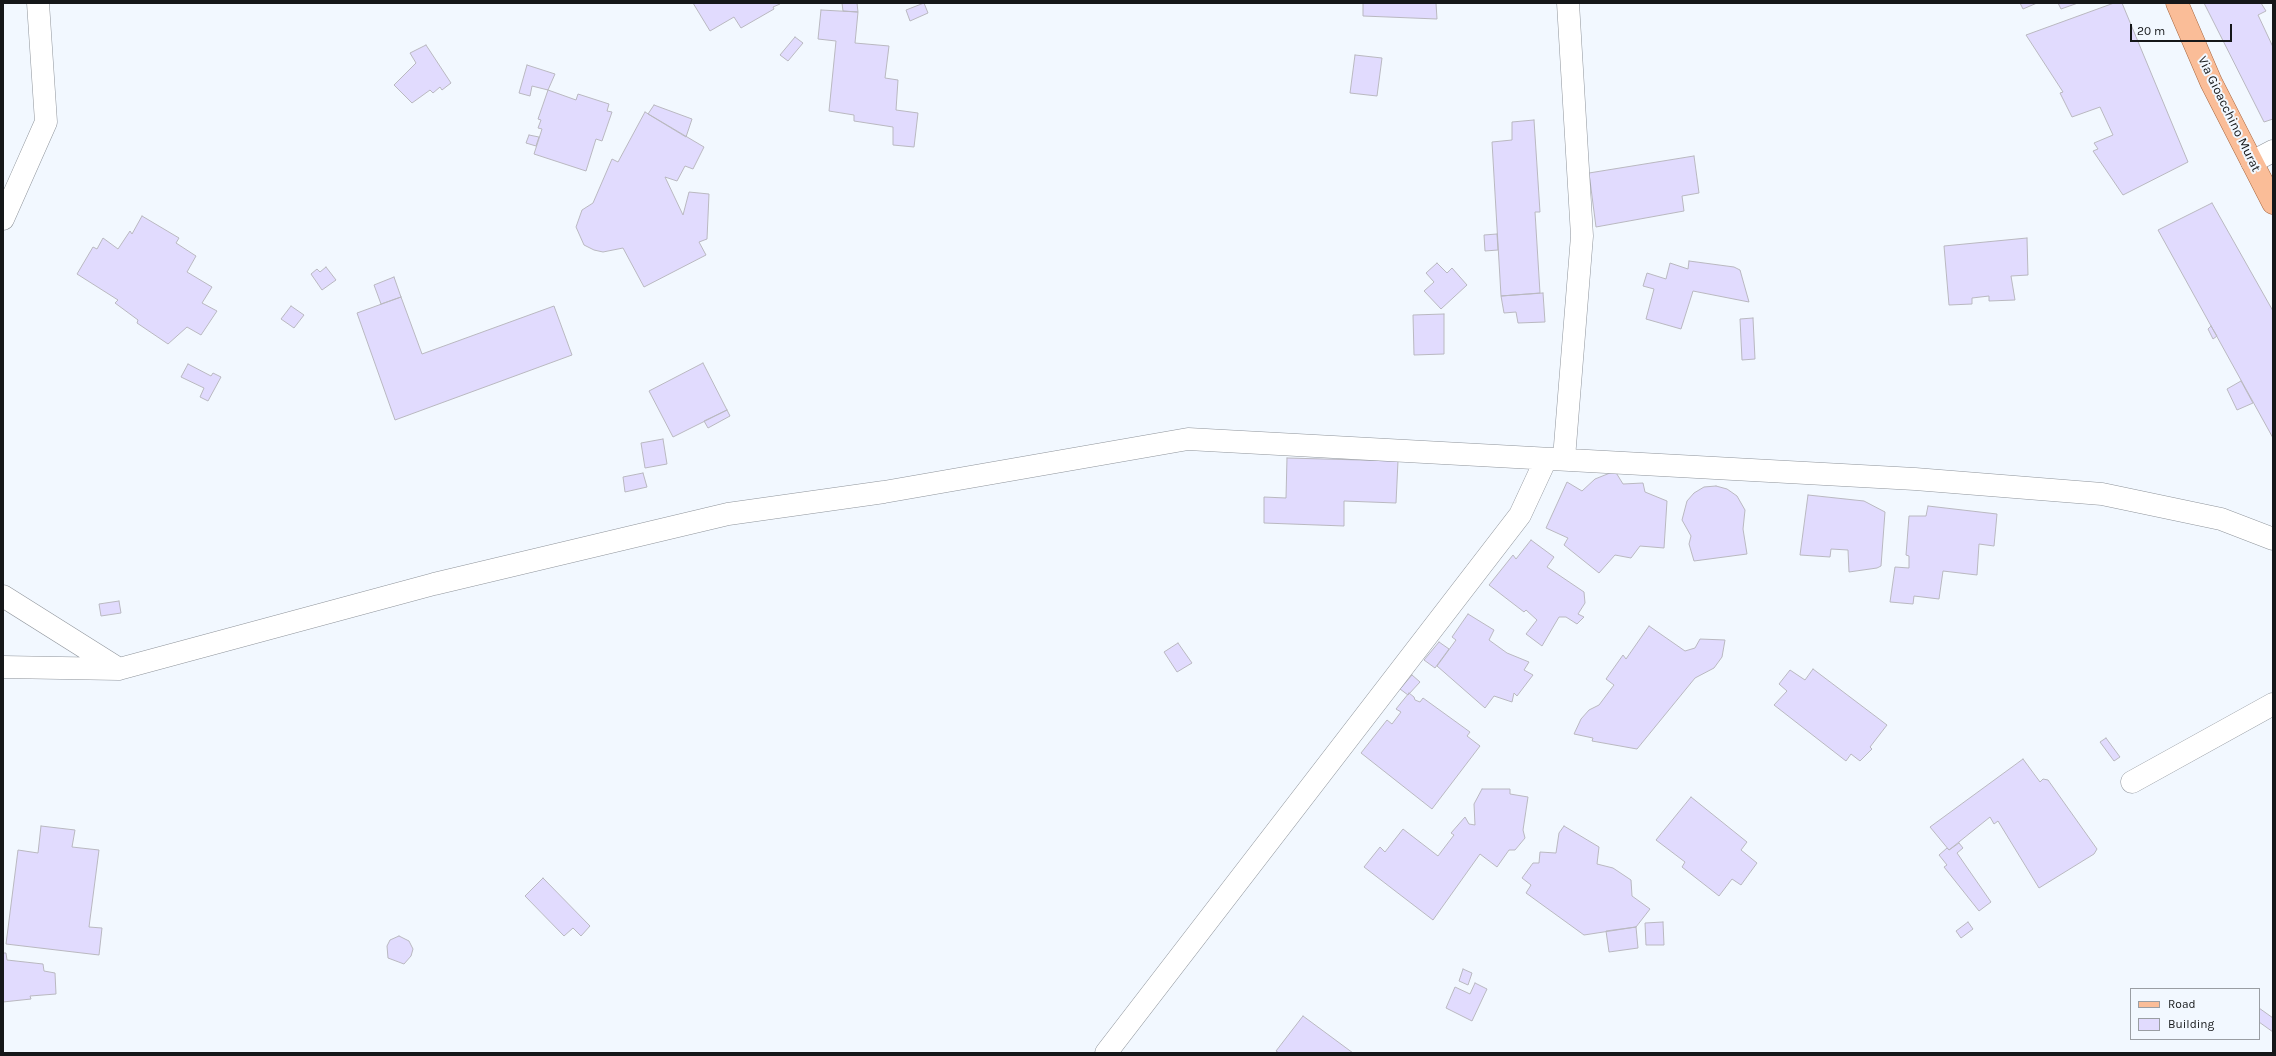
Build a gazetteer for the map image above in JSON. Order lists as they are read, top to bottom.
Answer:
{
  "streets": {
    "main road": ["Via Gioacchino Murat"]
  },
  "legend": ["Road", "Building"],
  "scale_bar": "20 m"
}
